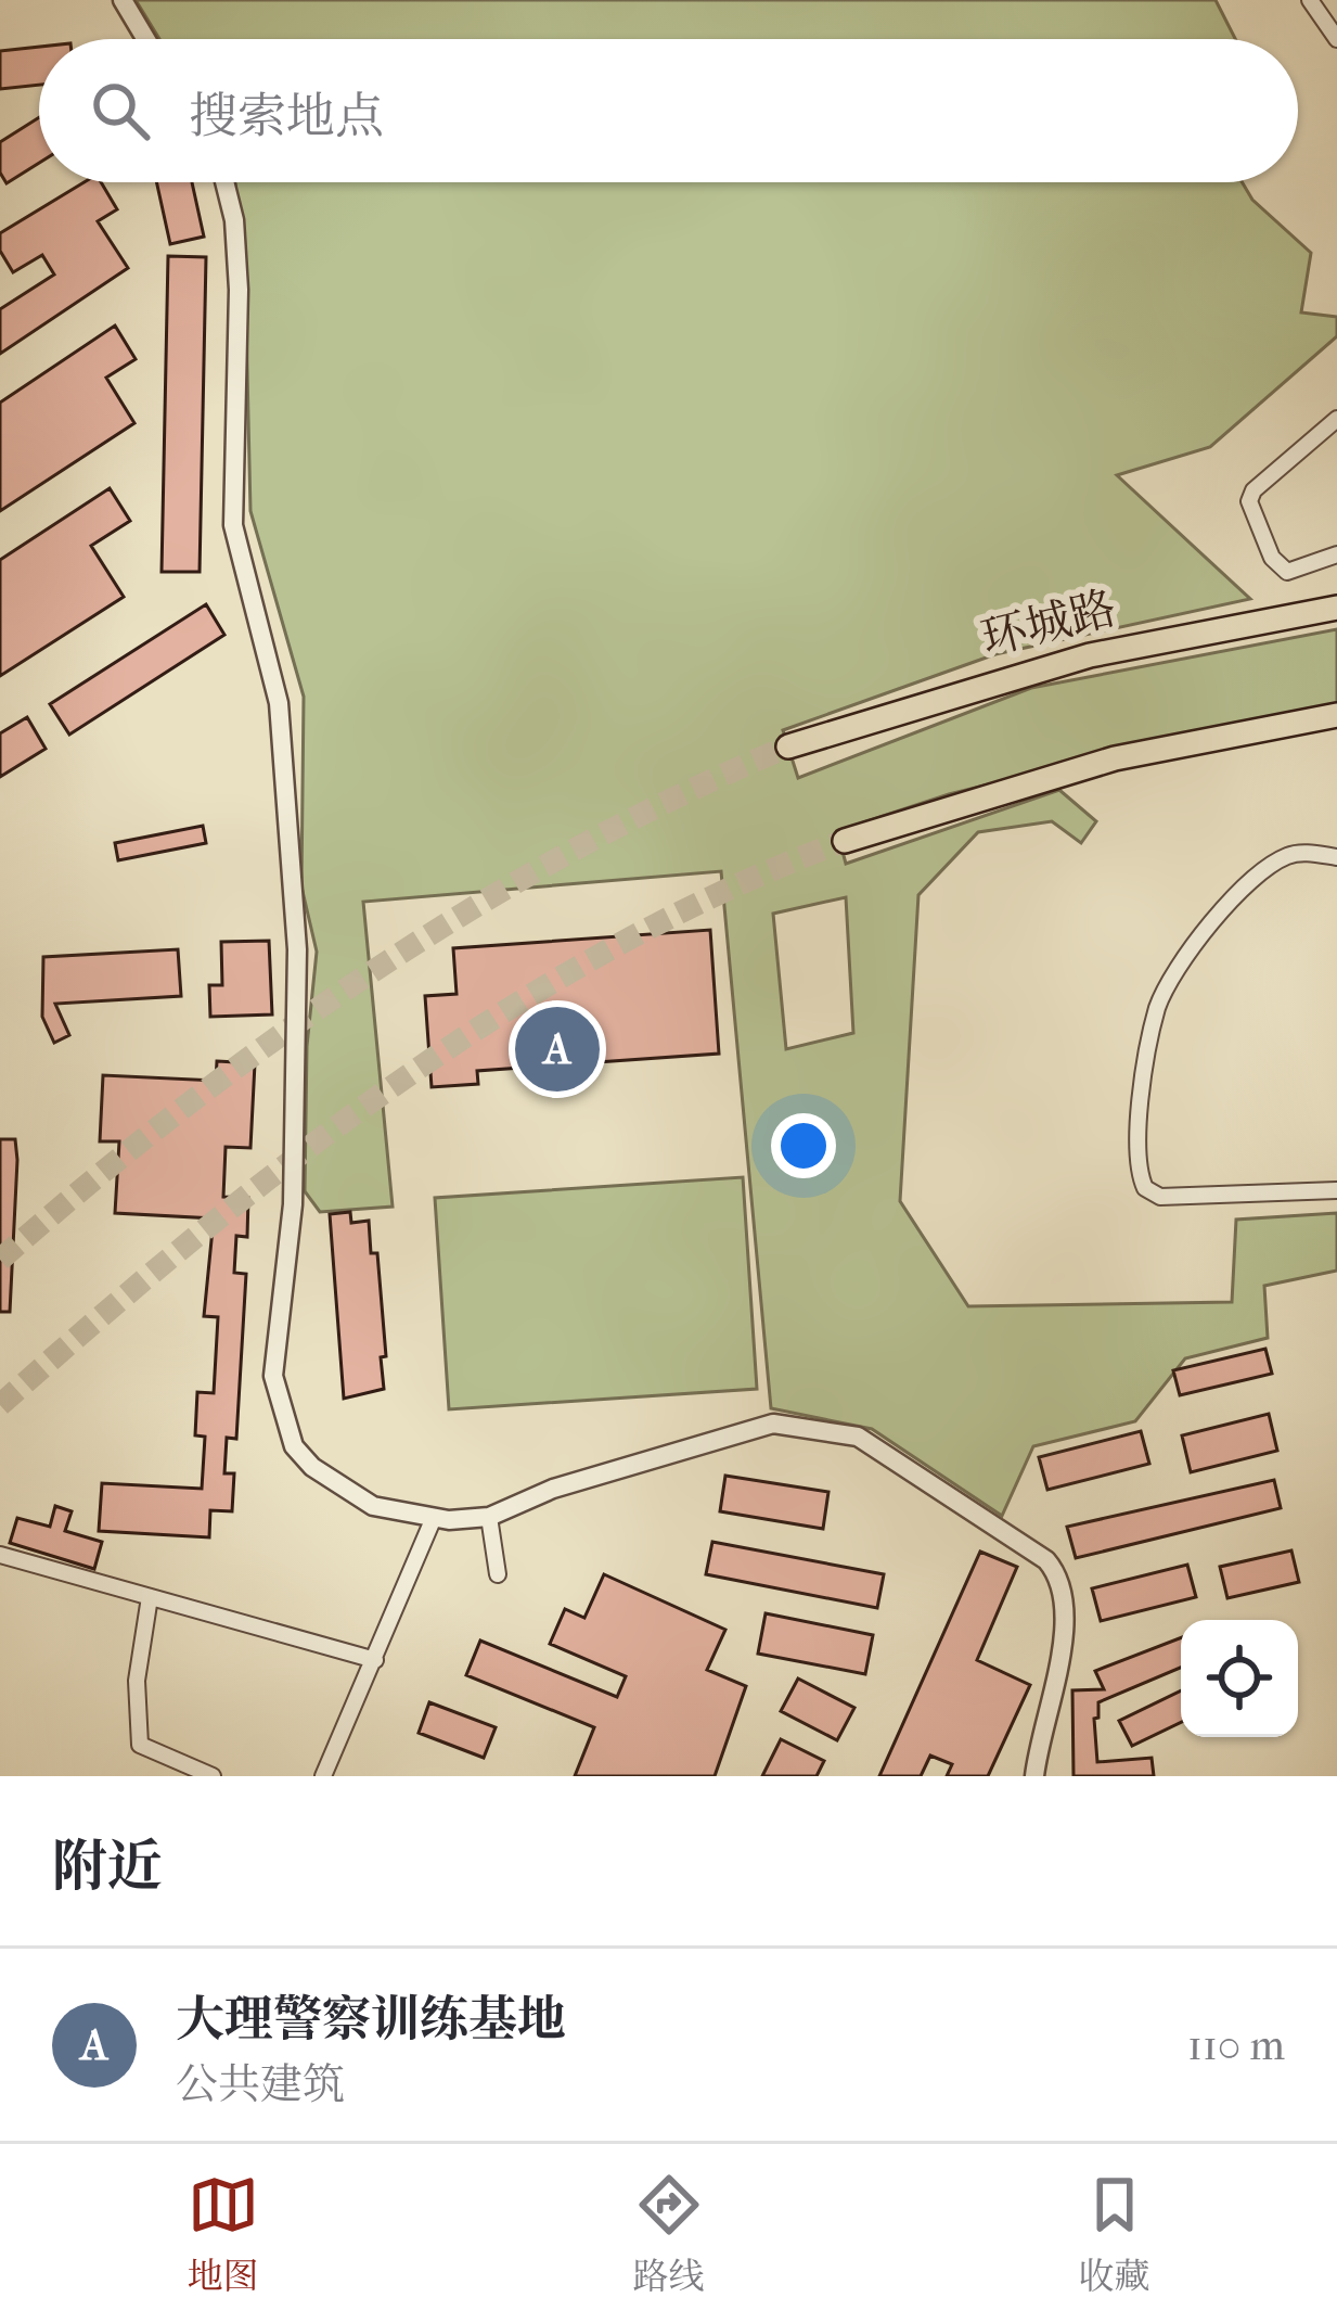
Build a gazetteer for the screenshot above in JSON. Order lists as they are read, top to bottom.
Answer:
{
  "streets": {
    "main road": ["环城路"]
  },
  "page": {
    "search": "搜索地点",
    "pins": "A",
    "heading": "附近",
    "list": [
      {
        "mark": "A",
        "name": "大理警察训练基地",
        "note": "公共建筑",
        "value": "110 m"
      }
    ],
    "nav": ["地图", "路线", "收藏"]
  }
}
